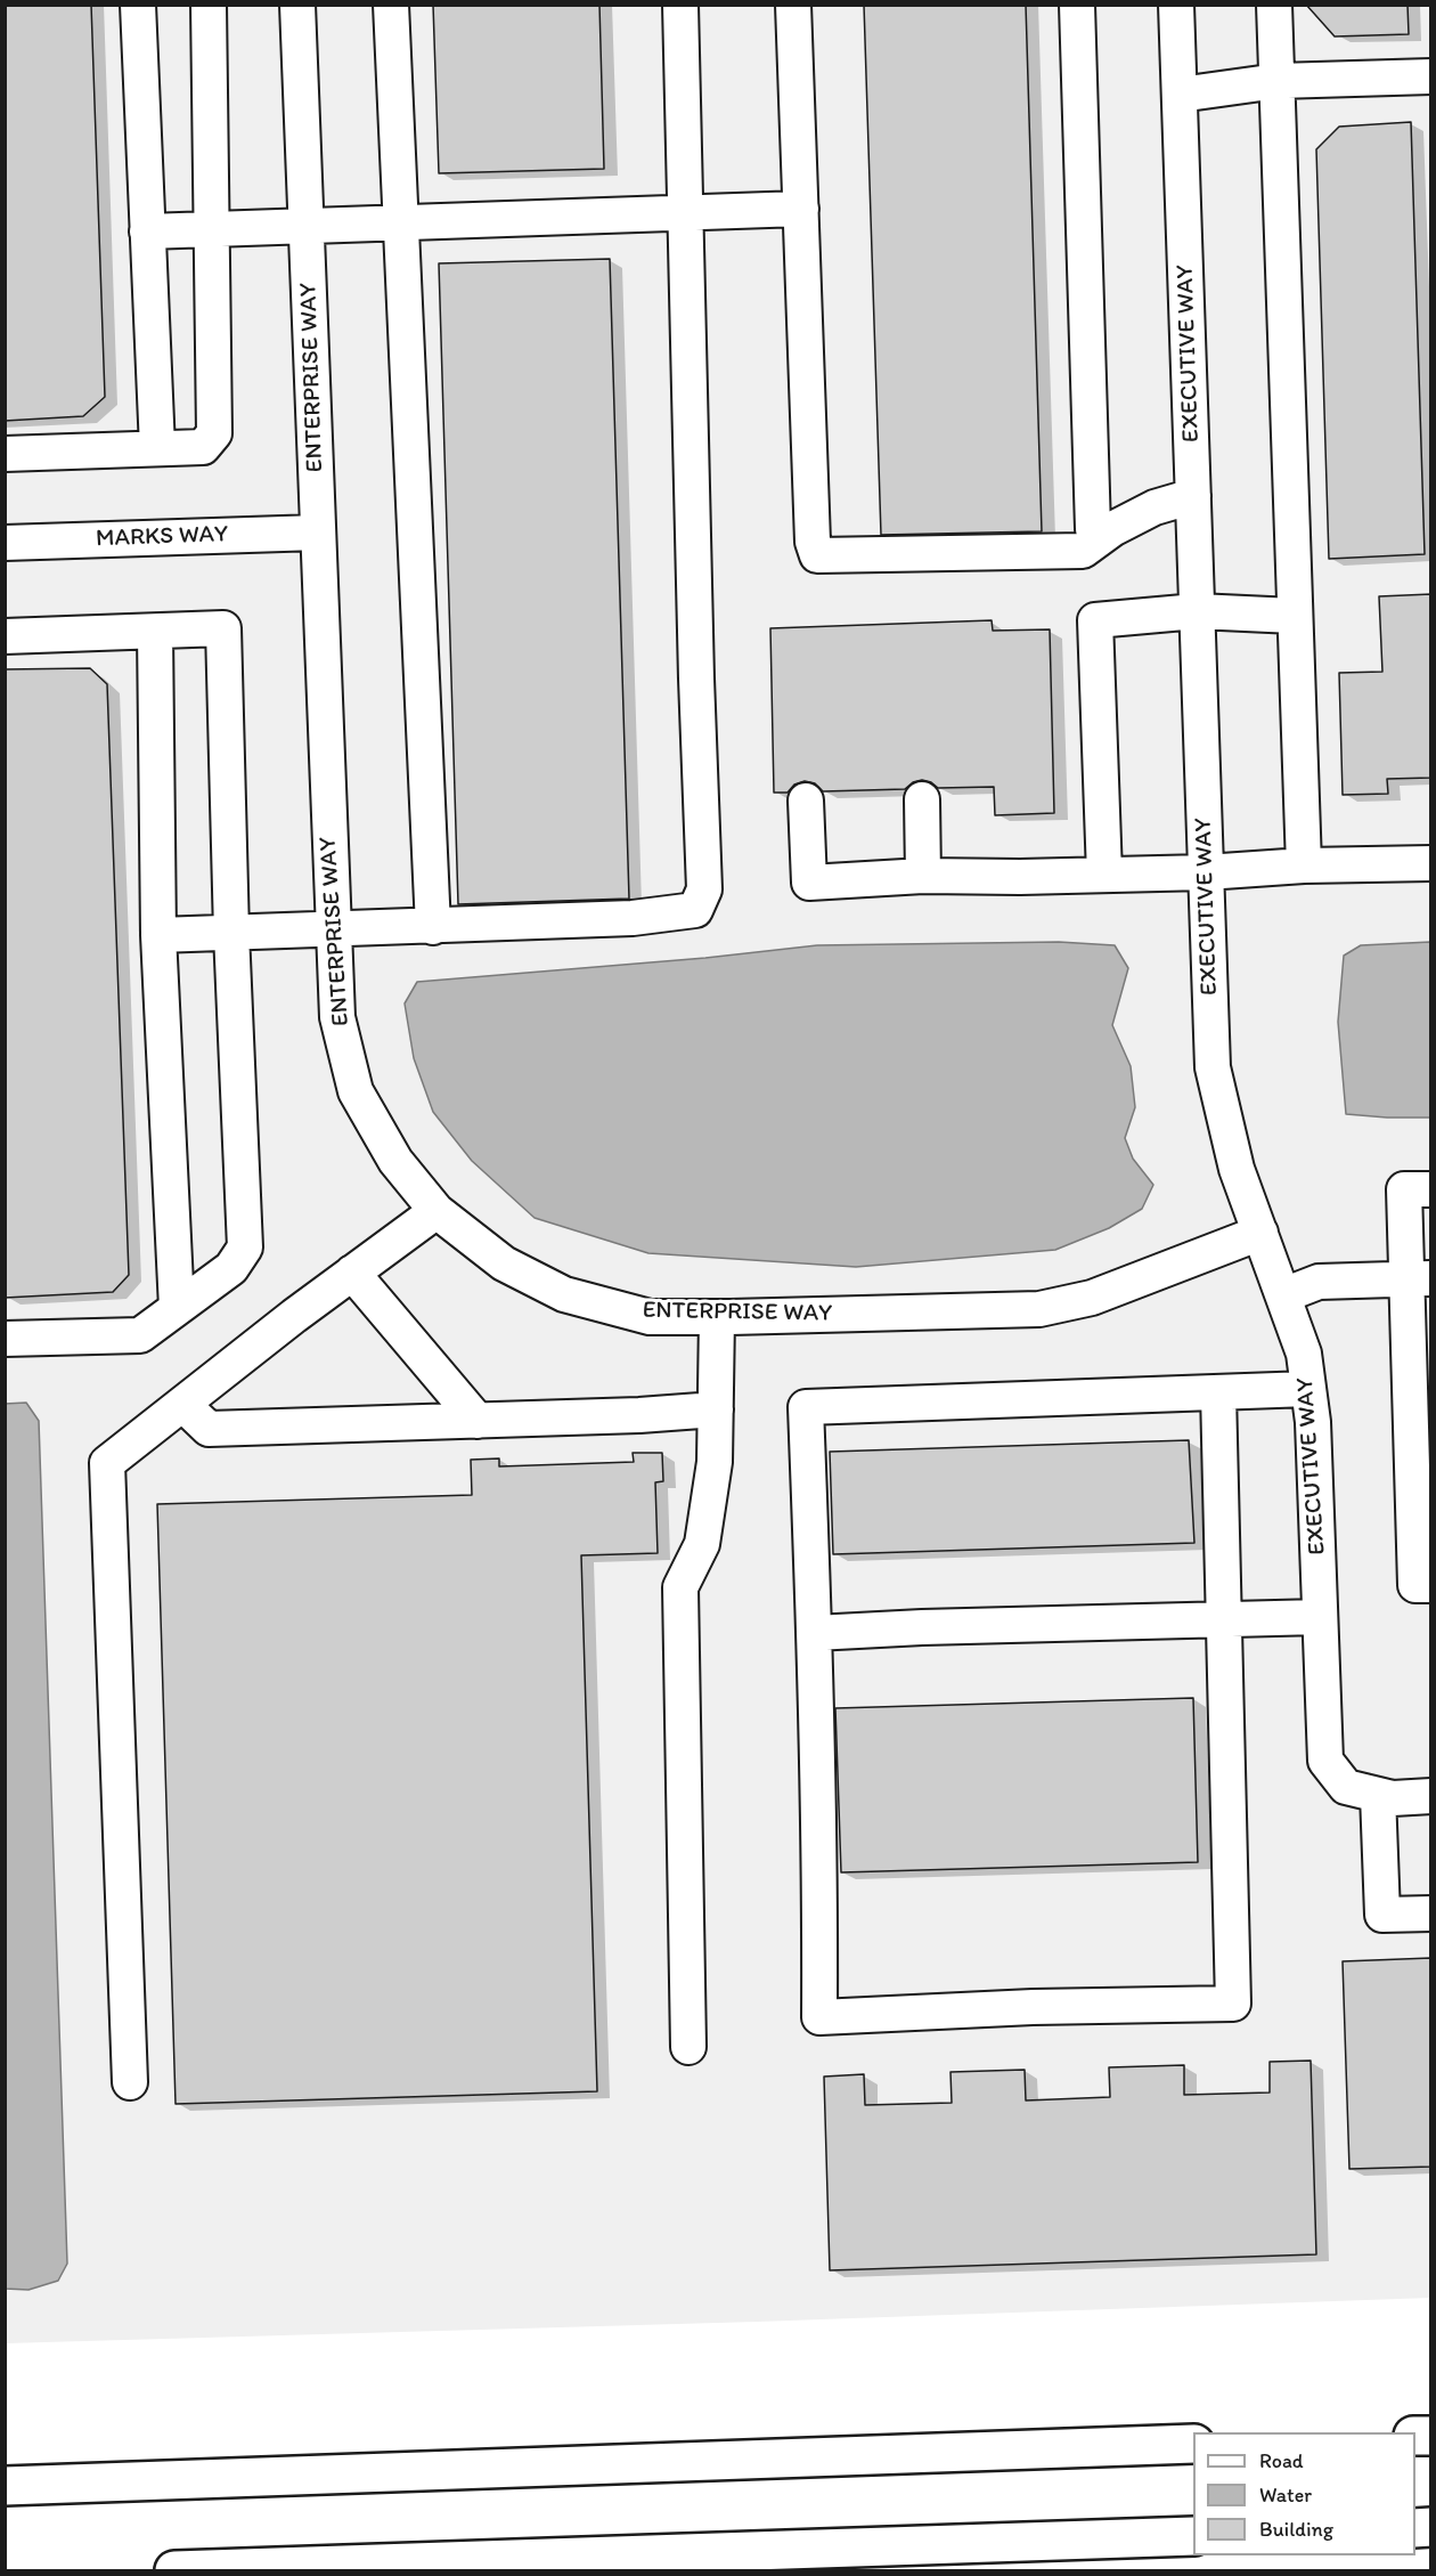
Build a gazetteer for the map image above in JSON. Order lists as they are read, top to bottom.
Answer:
{
  "streets": {
    "street": ["EXECUTIVE WAY", "ENTERPRISE WAY", "MARKS WAY"]
  },
  "crossings": [
    ["EXECUTIVE WAY", "ENTERPRISE WAY"],
    ["ENTERPRISE WAY", "MARKS WAY"]
  ],
  "legend": ["Road", "Water", "Building"]
}
